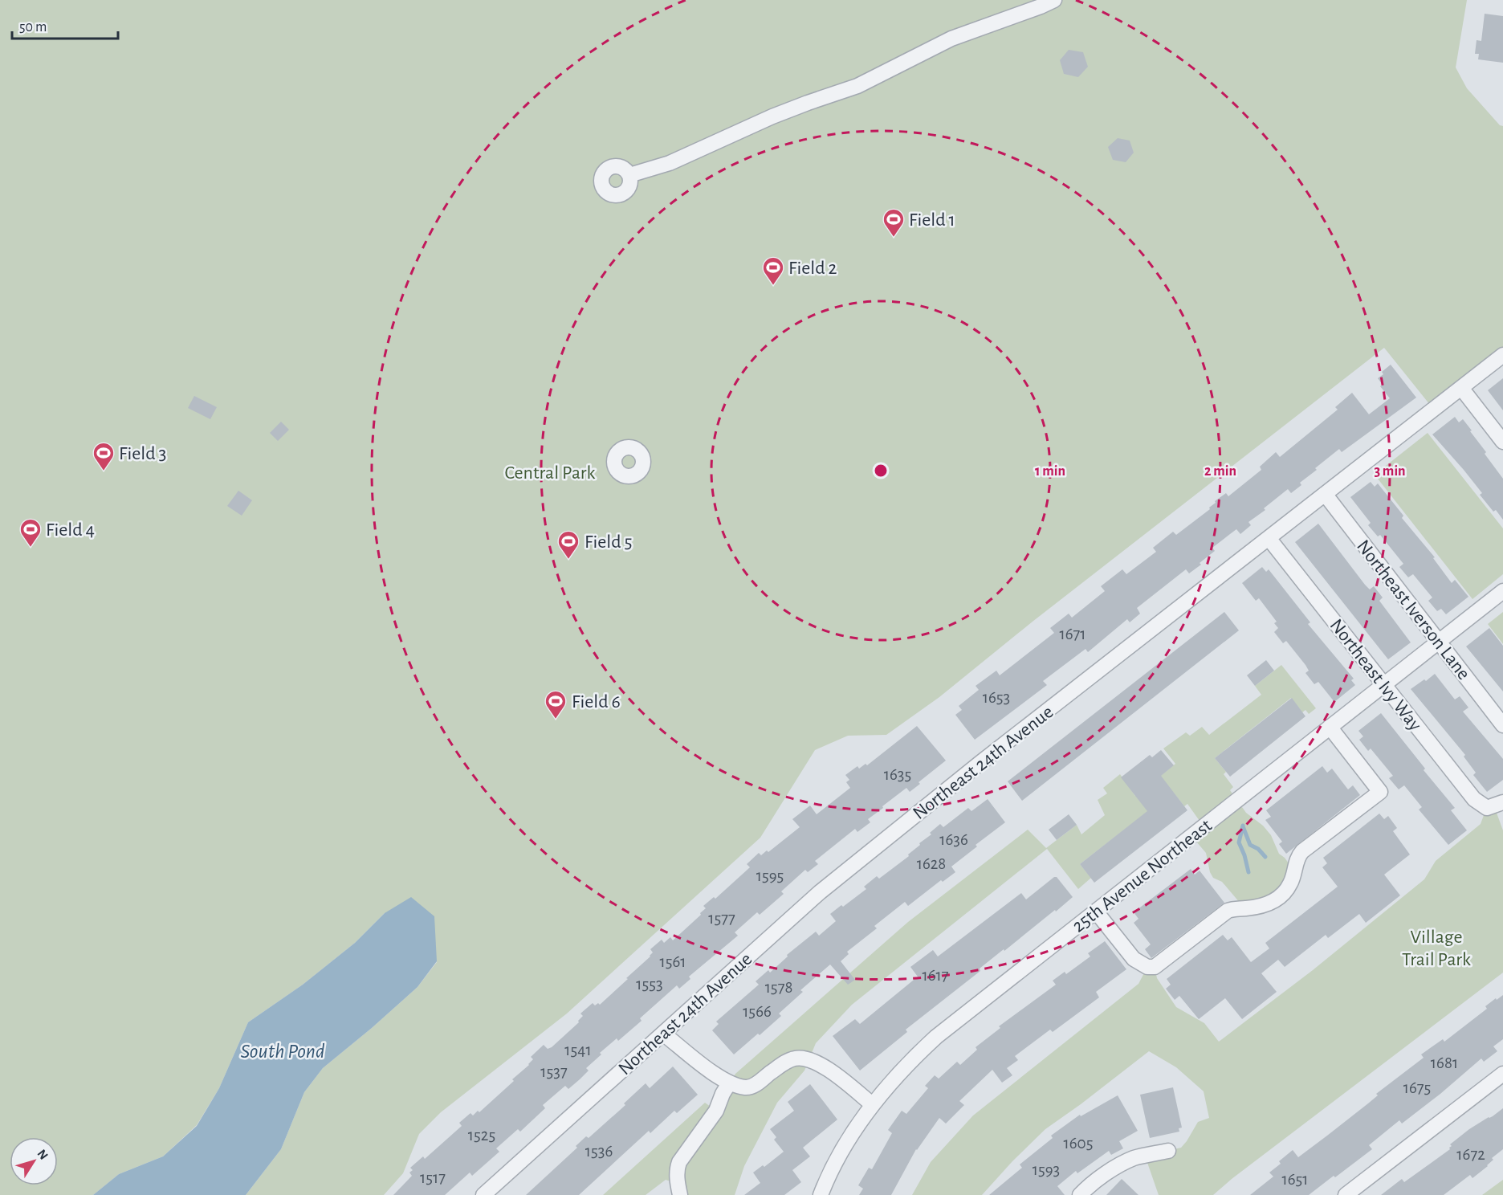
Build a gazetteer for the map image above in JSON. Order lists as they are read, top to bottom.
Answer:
{
  "streets": {
    "street": [
      "Northeast Iverson Lane",
      "Northeast Ivy Way",
      "Northeast 24th Avenue",
      "25th Avenue Northeast"
    ]
  },
  "crossings": [
    ["Northeast Iverson Lane", "Northeast 24th Avenue"],
    ["Northeast Iverson Lane", "25th Avenue Northeast"],
    ["Northeast Ivy Way", "Northeast 24th Avenue"],
    ["Northeast Ivy Way", "25th Avenue Northeast"]
  ],
  "water": ["South Pond"],
  "parks": ["Central Park", "Village Trail Park"],
  "places": {
    "sports": [
      "Field 1",
      "Field 2",
      "Field 3",
      "Field 4",
      "Field 5",
      "Field 6"
    ]
  },
  "house_numbers": [
    "1671",
    "1653",
    "1635",
    "1636",
    "1628",
    "1595",
    "1577",
    "1561",
    "1617",
    "1553",
    "1578",
    "1566",
    "1541",
    "1681",
    "1537",
    "1675",
    "1525",
    "1605",
    "1536",
    "1672",
    "1593",
    "1517",
    "1651"
  ],
  "scale_bar": "50 m",
  "north": "top right",
  "rings": ["1 min", "2 min", "3 min"]
}
